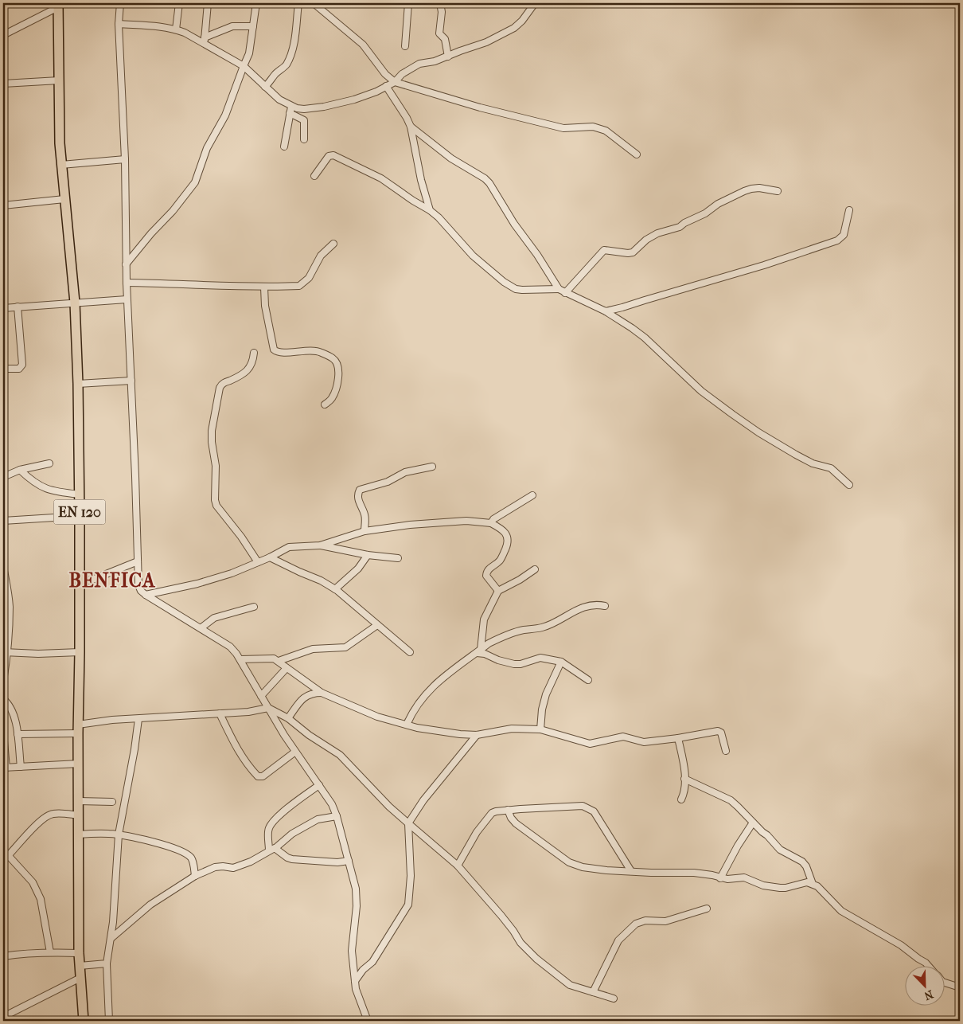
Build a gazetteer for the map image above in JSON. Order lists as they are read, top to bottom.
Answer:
{
  "streets": {
    "main road": ["EN 120"]
  },
  "districts": ["BENFICA"],
  "north": "bottom right"
}
